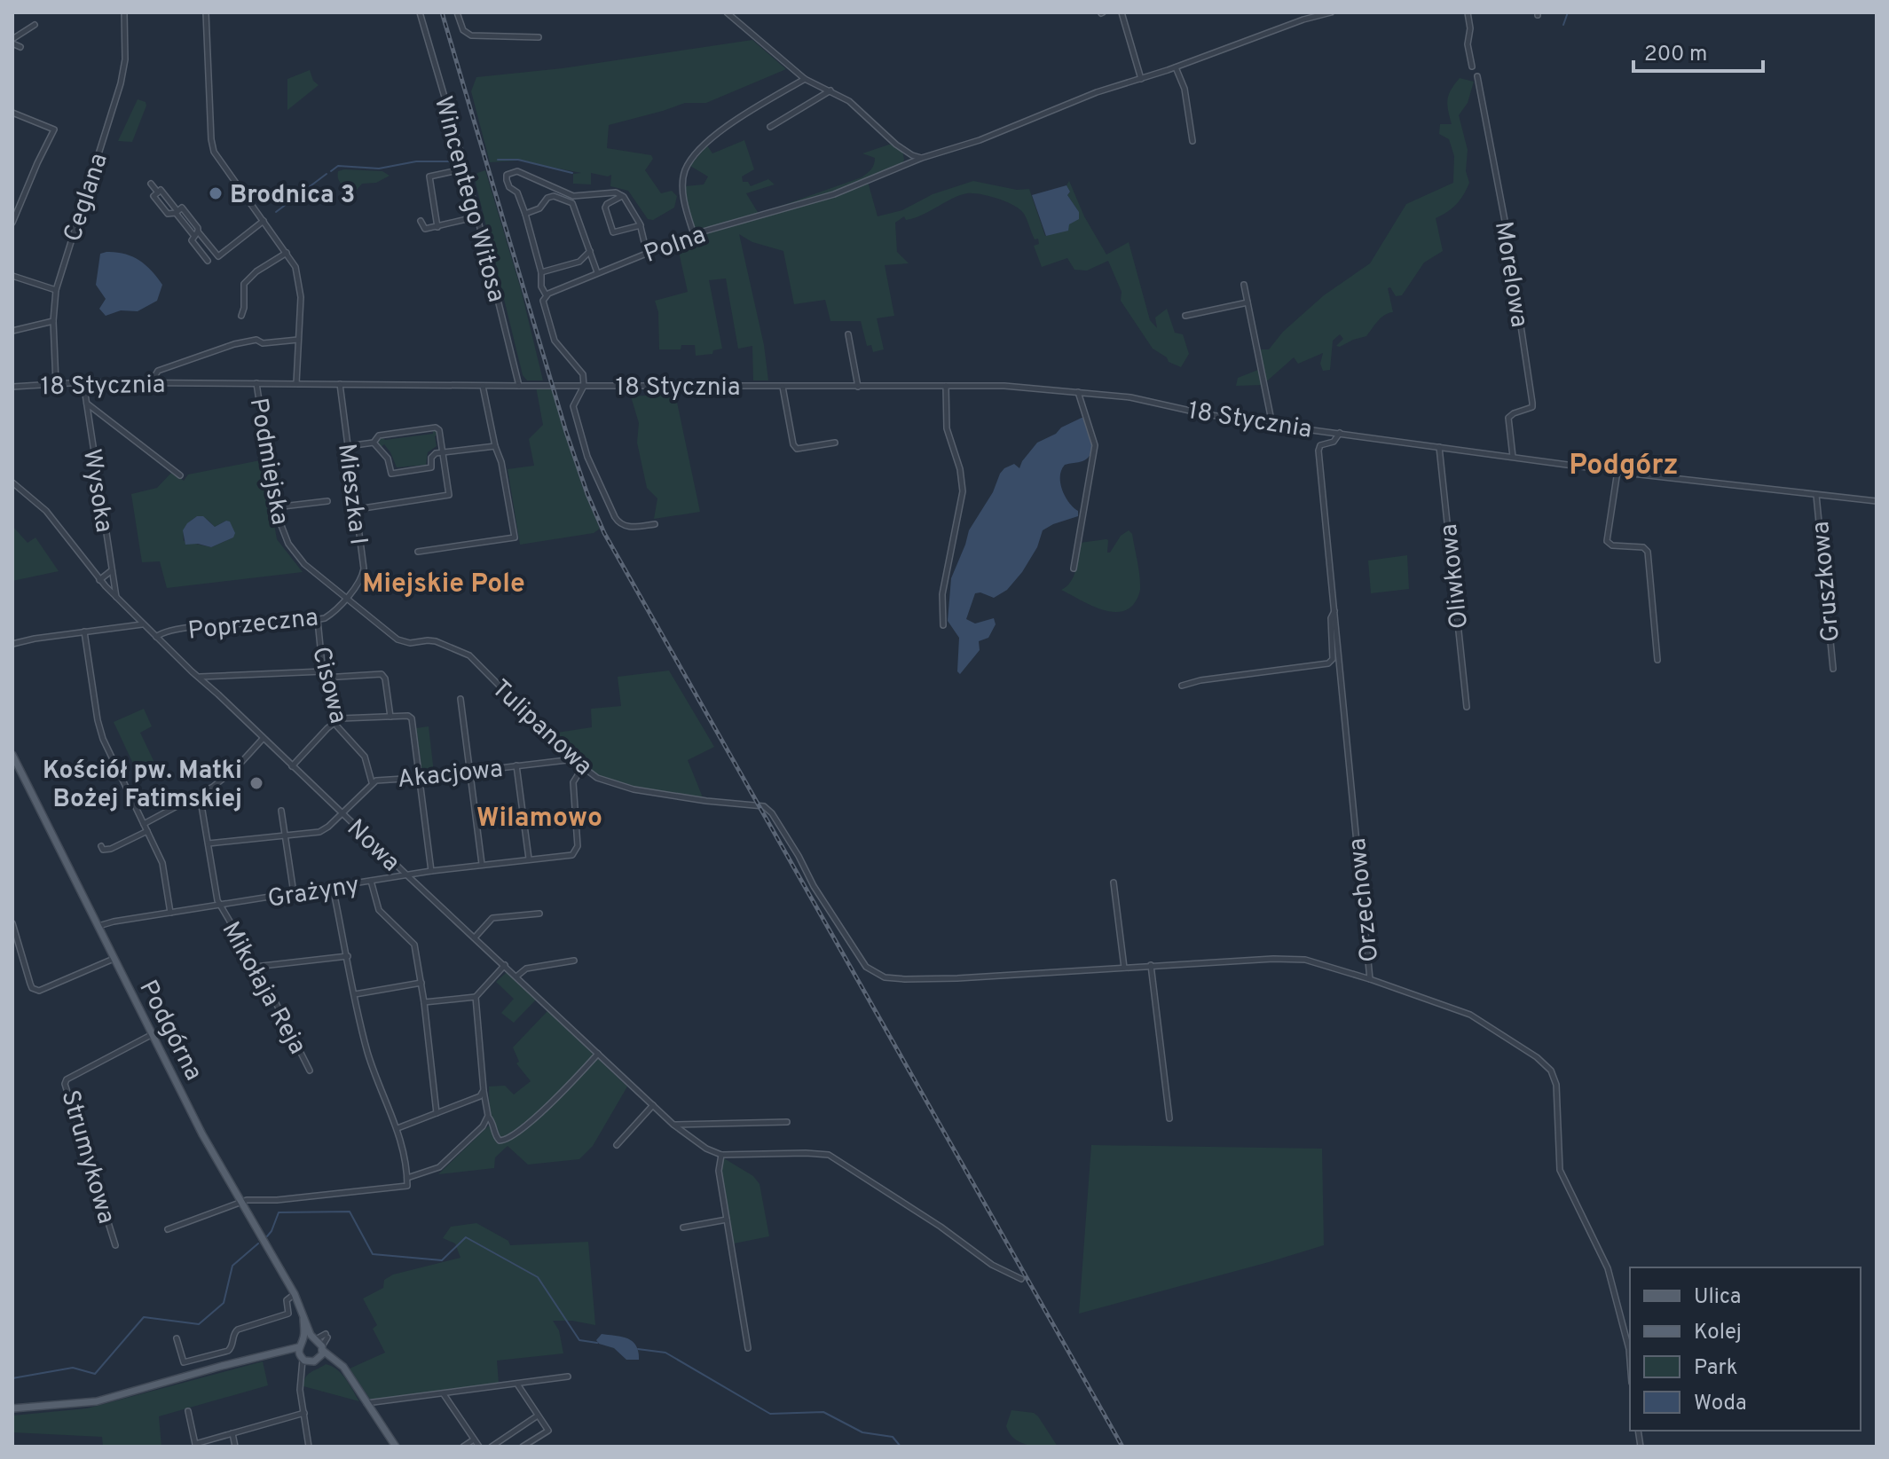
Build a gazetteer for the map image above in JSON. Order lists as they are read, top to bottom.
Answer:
{
  "streets": {
    "main road": ["Podgórna"],
    "street": [
      "Ceglana",
      "Wincentego Witosa",
      "Polna",
      "Morelowa",
      "18 Stycznia",
      "Podmiejska",
      "Wysoka",
      "Mieszka I",
      "Oliwkowa",
      "Gruszkowa",
      "Poprzeczna",
      "Cisowa",
      "Tulipanowa",
      "Akacjowa",
      "Nowa",
      "Grażyny",
      "Orzechowa",
      "Mikołaja Reja",
      "Strumykowa"
    ]
  },
  "crossings": [
    ["Ceglana", "18 Stycznia"],
    ["Wincentego Witosa", "18 Stycznia"],
    ["Morelowa", "18 Stycznia"],
    ["18 Stycznia", "Podmiejska"],
    ["18 Stycznia", "Wysoka"],
    ["18 Stycznia", "Mieszka I"],
    ["18 Stycznia", "Oliwkowa"],
    ["18 Stycznia", "Gruszkowa"],
    ["18 Stycznia", "Orzechowa"],
    ["Podmiejska", "Mieszka I"],
    ["Podmiejska", "Poprzeczna"],
    ["Podmiejska", "Tulipanowa"],
    ["Wysoka", "Nowa"],
    ["Mieszka I", "Poprzeczna"],
    ["Mieszka I", "Tulipanowa"],
    ["Poprzeczna", "Cisowa"],
    ["Poprzeczna", "Tulipanowa"],
    ["Poprzeczna", "Nowa"],
    ["Cisowa", "Akacjowa"],
    ["Tulipanowa", "Akacjowa"],
    ["Tulipanowa", "Grażyny"],
    ["Tulipanowa", "Orzechowa"],
    ["Akacjowa", "Nowa"],
    ["Akacjowa", "Mikołaja Reja"],
    ["Nowa", "Grażyny"],
    ["Grażyny", "Mikołaja Reja"],
    ["Grażyny", "Podgórna"],
    ["Podgórna", "Strumykowa"]
  ],
  "districts": ["Podgórz", "Miejskie Pole", "Wilamowo"],
  "places": ["Brodnica 3", "Kościół pw. Matki Bożej Fatimskiej"],
  "legend": [
    "Ulica",
    "Kolej",
    "Park",
    "Woda"
  ],
  "scale_bar": "200 m"
}
